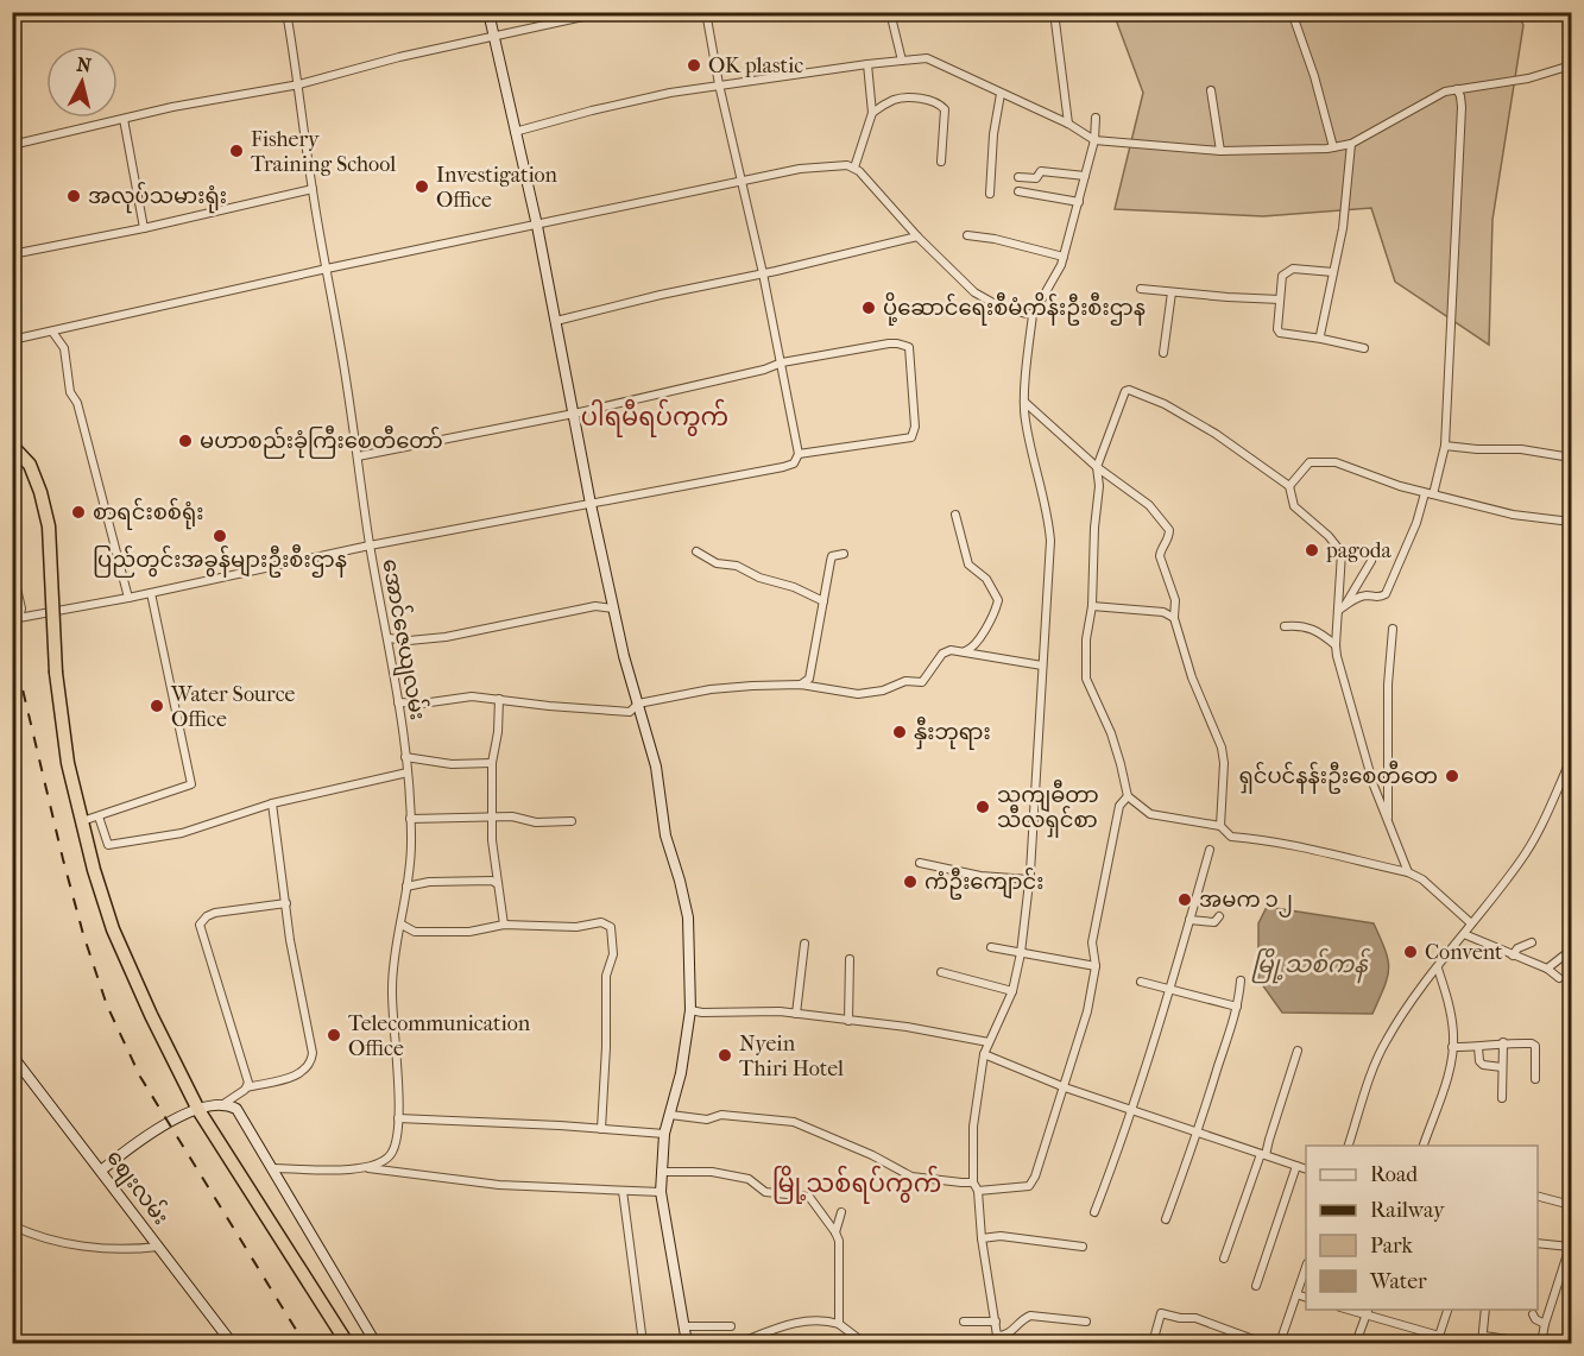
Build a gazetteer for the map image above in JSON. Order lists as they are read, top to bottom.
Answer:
{
  "streets": {
    "street": ["အောင်ဇေယျလမ်း", "စျေးလမ်း"]
  },
  "districts": ["ပါရမီရပ်ကွက်", "မြို့သစ်ရပ်ကွက်"],
  "water": ["မြို့သစ်ကန်"],
  "places": [
    "OK plastic",
    "Fishery Training School",
    "Investigation Office",
    "အလုပ်သမားရုံး",
    "ပို့ဆောင်ရေးစီမံကိန်းဦးစီးဌာန",
    "မဟာစည်းခုံကြီးစေတီတော်",
    "စာရင်းစစ်ရုံး",
    "ပြည်တွင်းအခွန်များဦးစီးဌာန",
    "pagoda",
    "Water Source Office",
    "နှီးဘုရား",
    "ရှင်ပင်နန်းဦးစေတီတေ",
    "သကျဓီတာ သီလရှင်စာ",
    "ကံဦးကျောင်း",
    "အမက ၁၂",
    "Convent",
    "Telecommunication Office",
    "Nyein Thiri Hotel"
  ],
  "legend": [
    "Road",
    "Railway",
    "Park",
    "Water"
  ],
  "north": "top"
}
